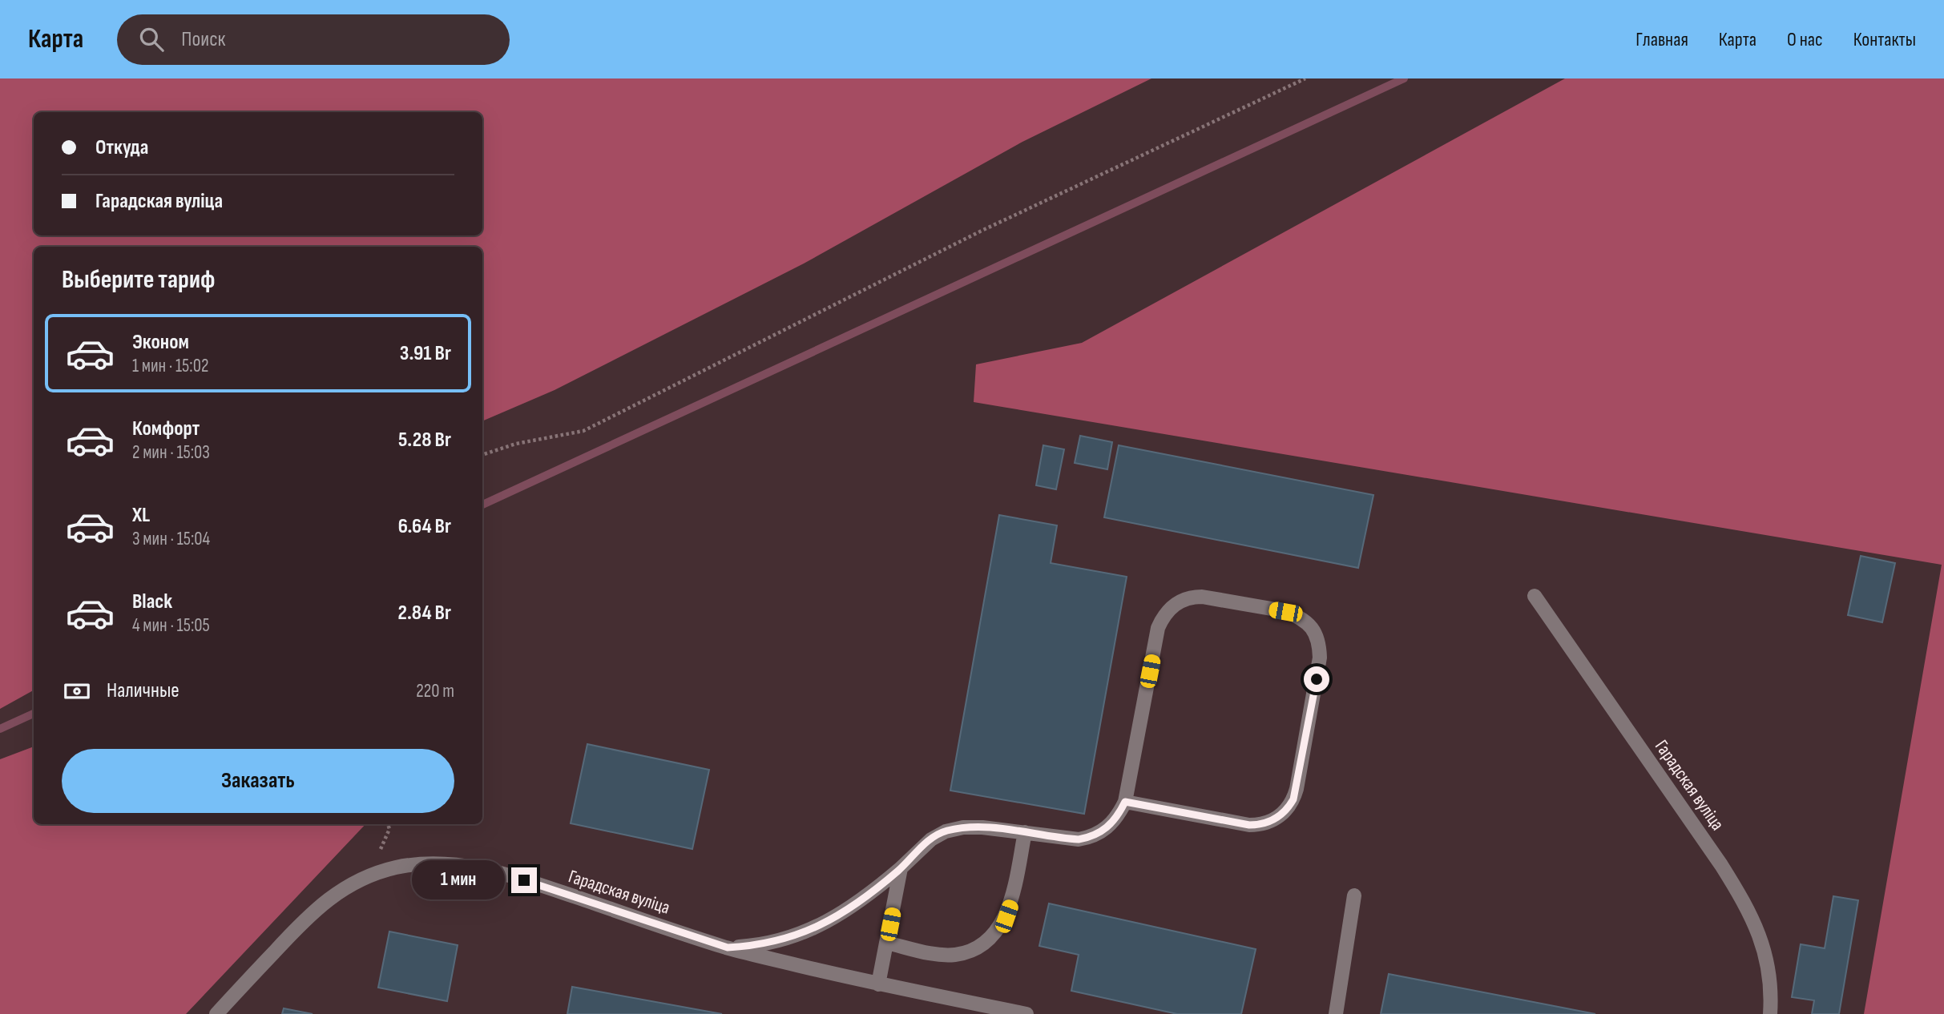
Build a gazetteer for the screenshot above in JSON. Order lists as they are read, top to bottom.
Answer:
{
  "streets": {
    "lane": ["Гарадская вуліца"]
  },
  "page": {
    "header": "Карта",
    "search": "Поиск",
    "nav": [
      "Главная",
      "Карта",
      "О нас",
      "Контакты"
    ],
    "banner": ["Откуда", "Гарадская вуліца"],
    "heading": "Выберите тариф",
    "list": [
      {
        "name": "Эконом",
        "note": "1 мин · 15:02",
        "value": "3.91 Br"
      },
      {
        "name": "Комфорт",
        "note": "2 мин · 15:03",
        "value": "5.28 Br"
      },
      {
        "name": "XL",
        "note": "3 мин · 15:04",
        "value": "6.64 Br"
      },
      {
        "name": "Black",
        "note": "4 мин · 15:05",
        "value": "2.84 Br"
      }
    ],
    "pay": ["Наличные", "220 m"],
    "buttons": "Заказать",
    "bubble": "1 мин"
  }
}
